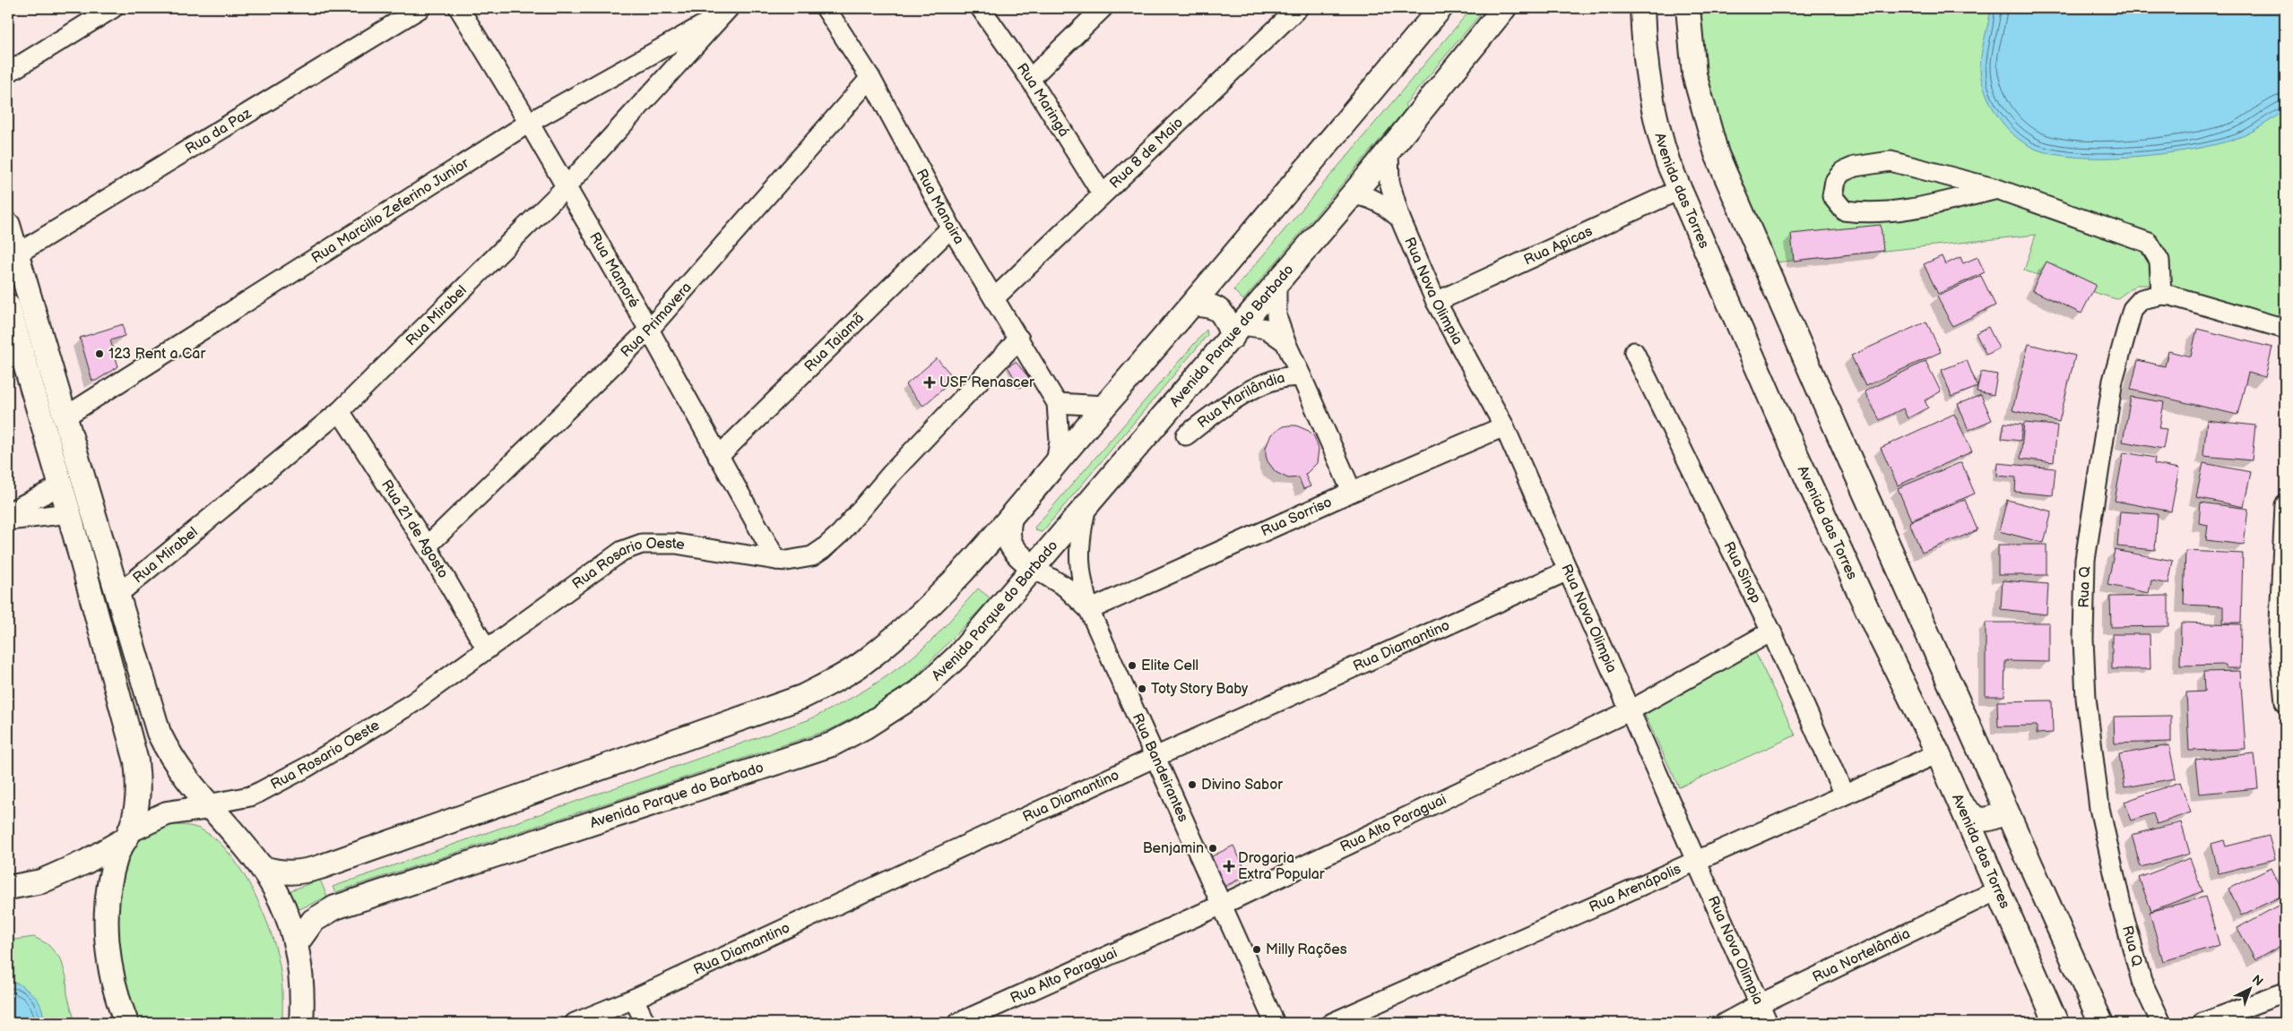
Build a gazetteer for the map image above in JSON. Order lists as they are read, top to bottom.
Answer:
{
  "streets": {
    "main road": ["Avenida das Torres", "Avenida Parque do Barbado"],
    "street": [
      "Rua Maringá",
      "Rua da Paz",
      "Rua 8 de Maio",
      "Rua Manaira",
      "Rua Marcilio Zeferino Junior",
      "Rua Apicas",
      "Rua Mamoré",
      "Rua Nova Olimpia",
      "Rua Mirabel",
      "Rua Primavera",
      "Rua Taiamã",
      "Rua Marilândia",
      "Rua Sorriso",
      "Rua 21 de Agosto",
      "Rua Rosario Oeste",
      "Rua Sinop",
      "Rua Q",
      "Rua Diamantino",
      "Rua Bandeirantes",
      "Rua Alto Paraguai",
      "Rua Arenápolis",
      "Rua Nortelândia"
    ]
  },
  "crossings": [
    ["Rua Maringá", "Rua 8 de Maio"],
    ["Rua 8 de Maio", "Rua Manaira"],
    ["Avenida das Torres", "Rua Apicas"],
    ["Avenida das Torres", "Rua Arenápolis"],
    ["Avenida das Torres", "Rua Nortelândia"],
    ["Rua Manaira", "Rua Primavera"],
    ["Rua Manaira", "Rua Taiamã"],
    ["Rua Manaira", "Rua Rosario Oeste"],
    ["Rua Marcilio Zeferino Junior", "Rua Mamoré"],
    ["Rua Marcilio Zeferino Junior", "Rua Mirabel"],
    ["Rua Apicas", "Rua Nova Olimpia"],
    ["Rua Mamoré", "Rua Mirabel"],
    ["Rua Mamoré", "Rua Primavera"],
    ["Rua Mamoré", "Rua Taiamã"],
    ["Rua Mamoré", "Rua Rosario Oeste"],
    ["Rua Nova Olimpia", "Avenida Parque do Barbado"],
    ["Rua Nova Olimpia", "Rua Sorriso"],
    ["Rua Nova Olimpia", "Rua Diamantino"],
    ["Rua Nova Olimpia", "Rua Alto Paraguai"],
    ["Rua Nova Olimpia", "Rua Arenápolis"],
    ["Rua Nova Olimpia", "Rua Nortelândia"],
    ["Rua Mirabel", "Rua 21 de Agosto"],
    ["Rua Primavera", "Rua 21 de Agosto"],
    ["Avenida Parque do Barbado", "Rua Marilândia"],
    ["Avenida Parque do Barbado", "Rua Bandeirantes"],
    ["Rua Marilândia", "Rua Sorriso"],
    ["Rua Sorriso", "Rua Bandeirantes"],
    ["Rua 21 de Agosto", "Rua Rosario Oeste"],
    ["Rua Sinop", "Rua Alto Paraguai"],
    ["Rua Sinop", "Rua Arenápolis"],
    ["Rua Diamantino", "Rua Bandeirantes"],
    ["Rua Bandeirantes", "Rua Alto Paraguai"]
  ],
  "places": {
    "other": [
      "123 Rent a Car",
      "Elite Cell",
      "Toty Story Baby",
      "Divino Sabor",
      "Benjamin",
      "Milly Rações"
    ],
    "health": ["USF Renascer", "Drogaria Extra Popular"]
  },
  "north": "top right"
}
